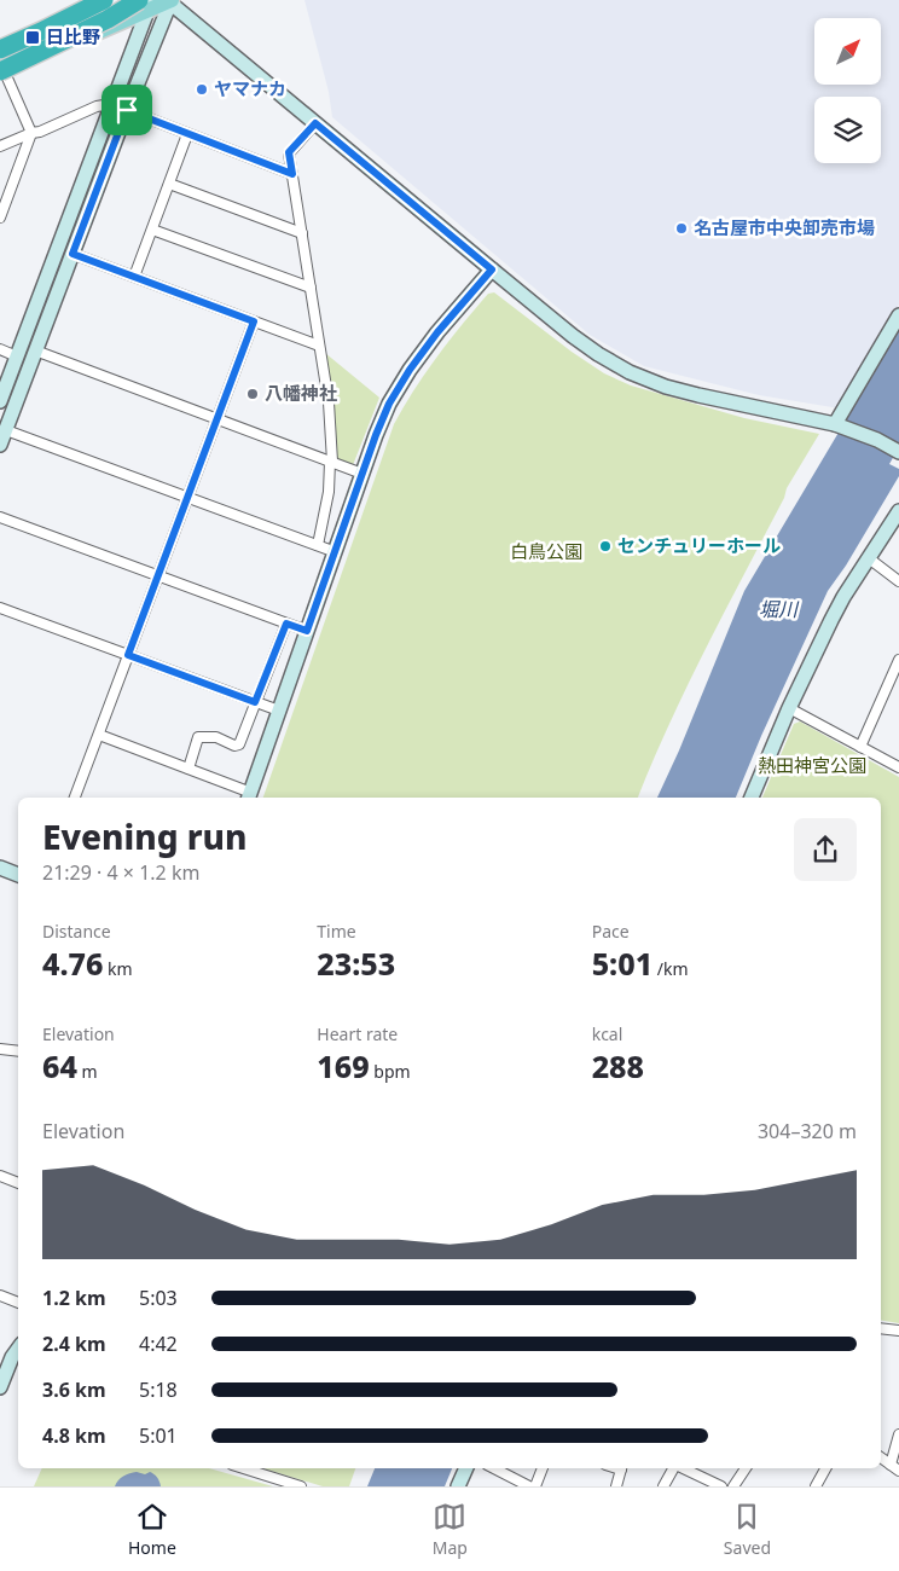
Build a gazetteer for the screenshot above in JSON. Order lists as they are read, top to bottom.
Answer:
{
  "water": ["堀川"],
  "parks": ["白鳥公園", "熱田神宮公園"],
  "places": {
    "transit": ["日比野"],
    "other": [
      "ヤマナカ",
      "名古屋市中央卸売市場",
      "八幡神社",
      "センチュリーホール"
    ]
  },
  "north": "top right",
  "page": {
    "heading": ["Evening run", "21:29 · 4 × 1.2 km"],
    "stats": [
      ["Distance", "4.76 km"],
      ["Time", "23:53"],
      ["Pace", "5:01 /km"],
      ["Elevation", "64 m"],
      ["Heart rate", "169 bpm"],
      ["kcal", "288"]
    ],
    "chart": ["Elevation", "304–320 m"],
    "list": [
      {
        "name": "1.2 km",
        "note": "5:03"
      },
      {
        "name": "2.4 km",
        "note": "4:42"
      },
      {
        "name": "3.6 km",
        "note": "5:18"
      },
      {
        "name": "4.8 km",
        "note": "5:01"
      }
    ],
    "tabs": ["Home", "Map", "Saved"]
  }
}
